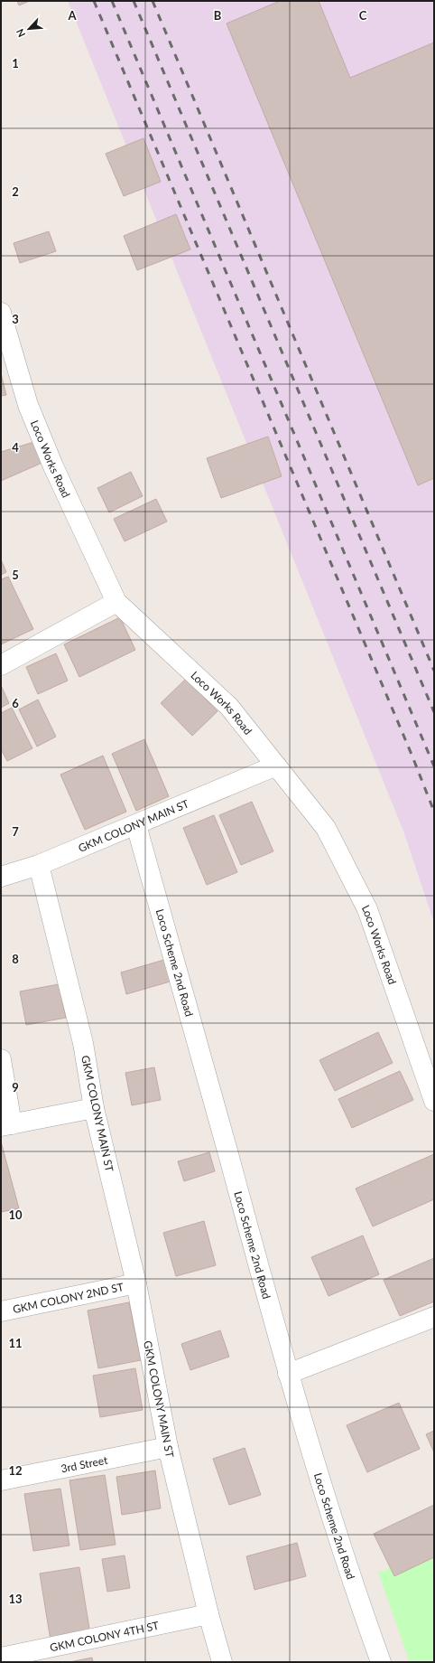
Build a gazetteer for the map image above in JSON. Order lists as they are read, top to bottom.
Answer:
{
  "streets": {
    "street": [
      "Loco Works Road",
      "GKM COLONY MAIN ST",
      "Loco Scheme 2nd Road",
      "GKM COLONY 2ND ST",
      "3rd Street",
      "GKM COLONY 4TH ST"
    ]
  },
  "crossings": [
    ["Loco Works Road", "GKM COLONY MAIN ST"],
    ["GKM COLONY MAIN ST", "Loco Scheme 2nd Road"],
    ["GKM COLONY MAIN ST", "GKM COLONY 2ND ST"],
    ["GKM COLONY MAIN ST", "3rd Street"],
    ["GKM COLONY MAIN ST", "GKM COLONY 4TH ST"]
  ],
  "north": "bottom left",
  "grid": {
    "columns": ["A", "B", "C"],
    "rows": [
      "1",
      "2",
      "3",
      "4",
      "5",
      "6",
      "7",
      "8",
      "9",
      "10",
      "11",
      "12",
      "13"
    ]
  }
}
